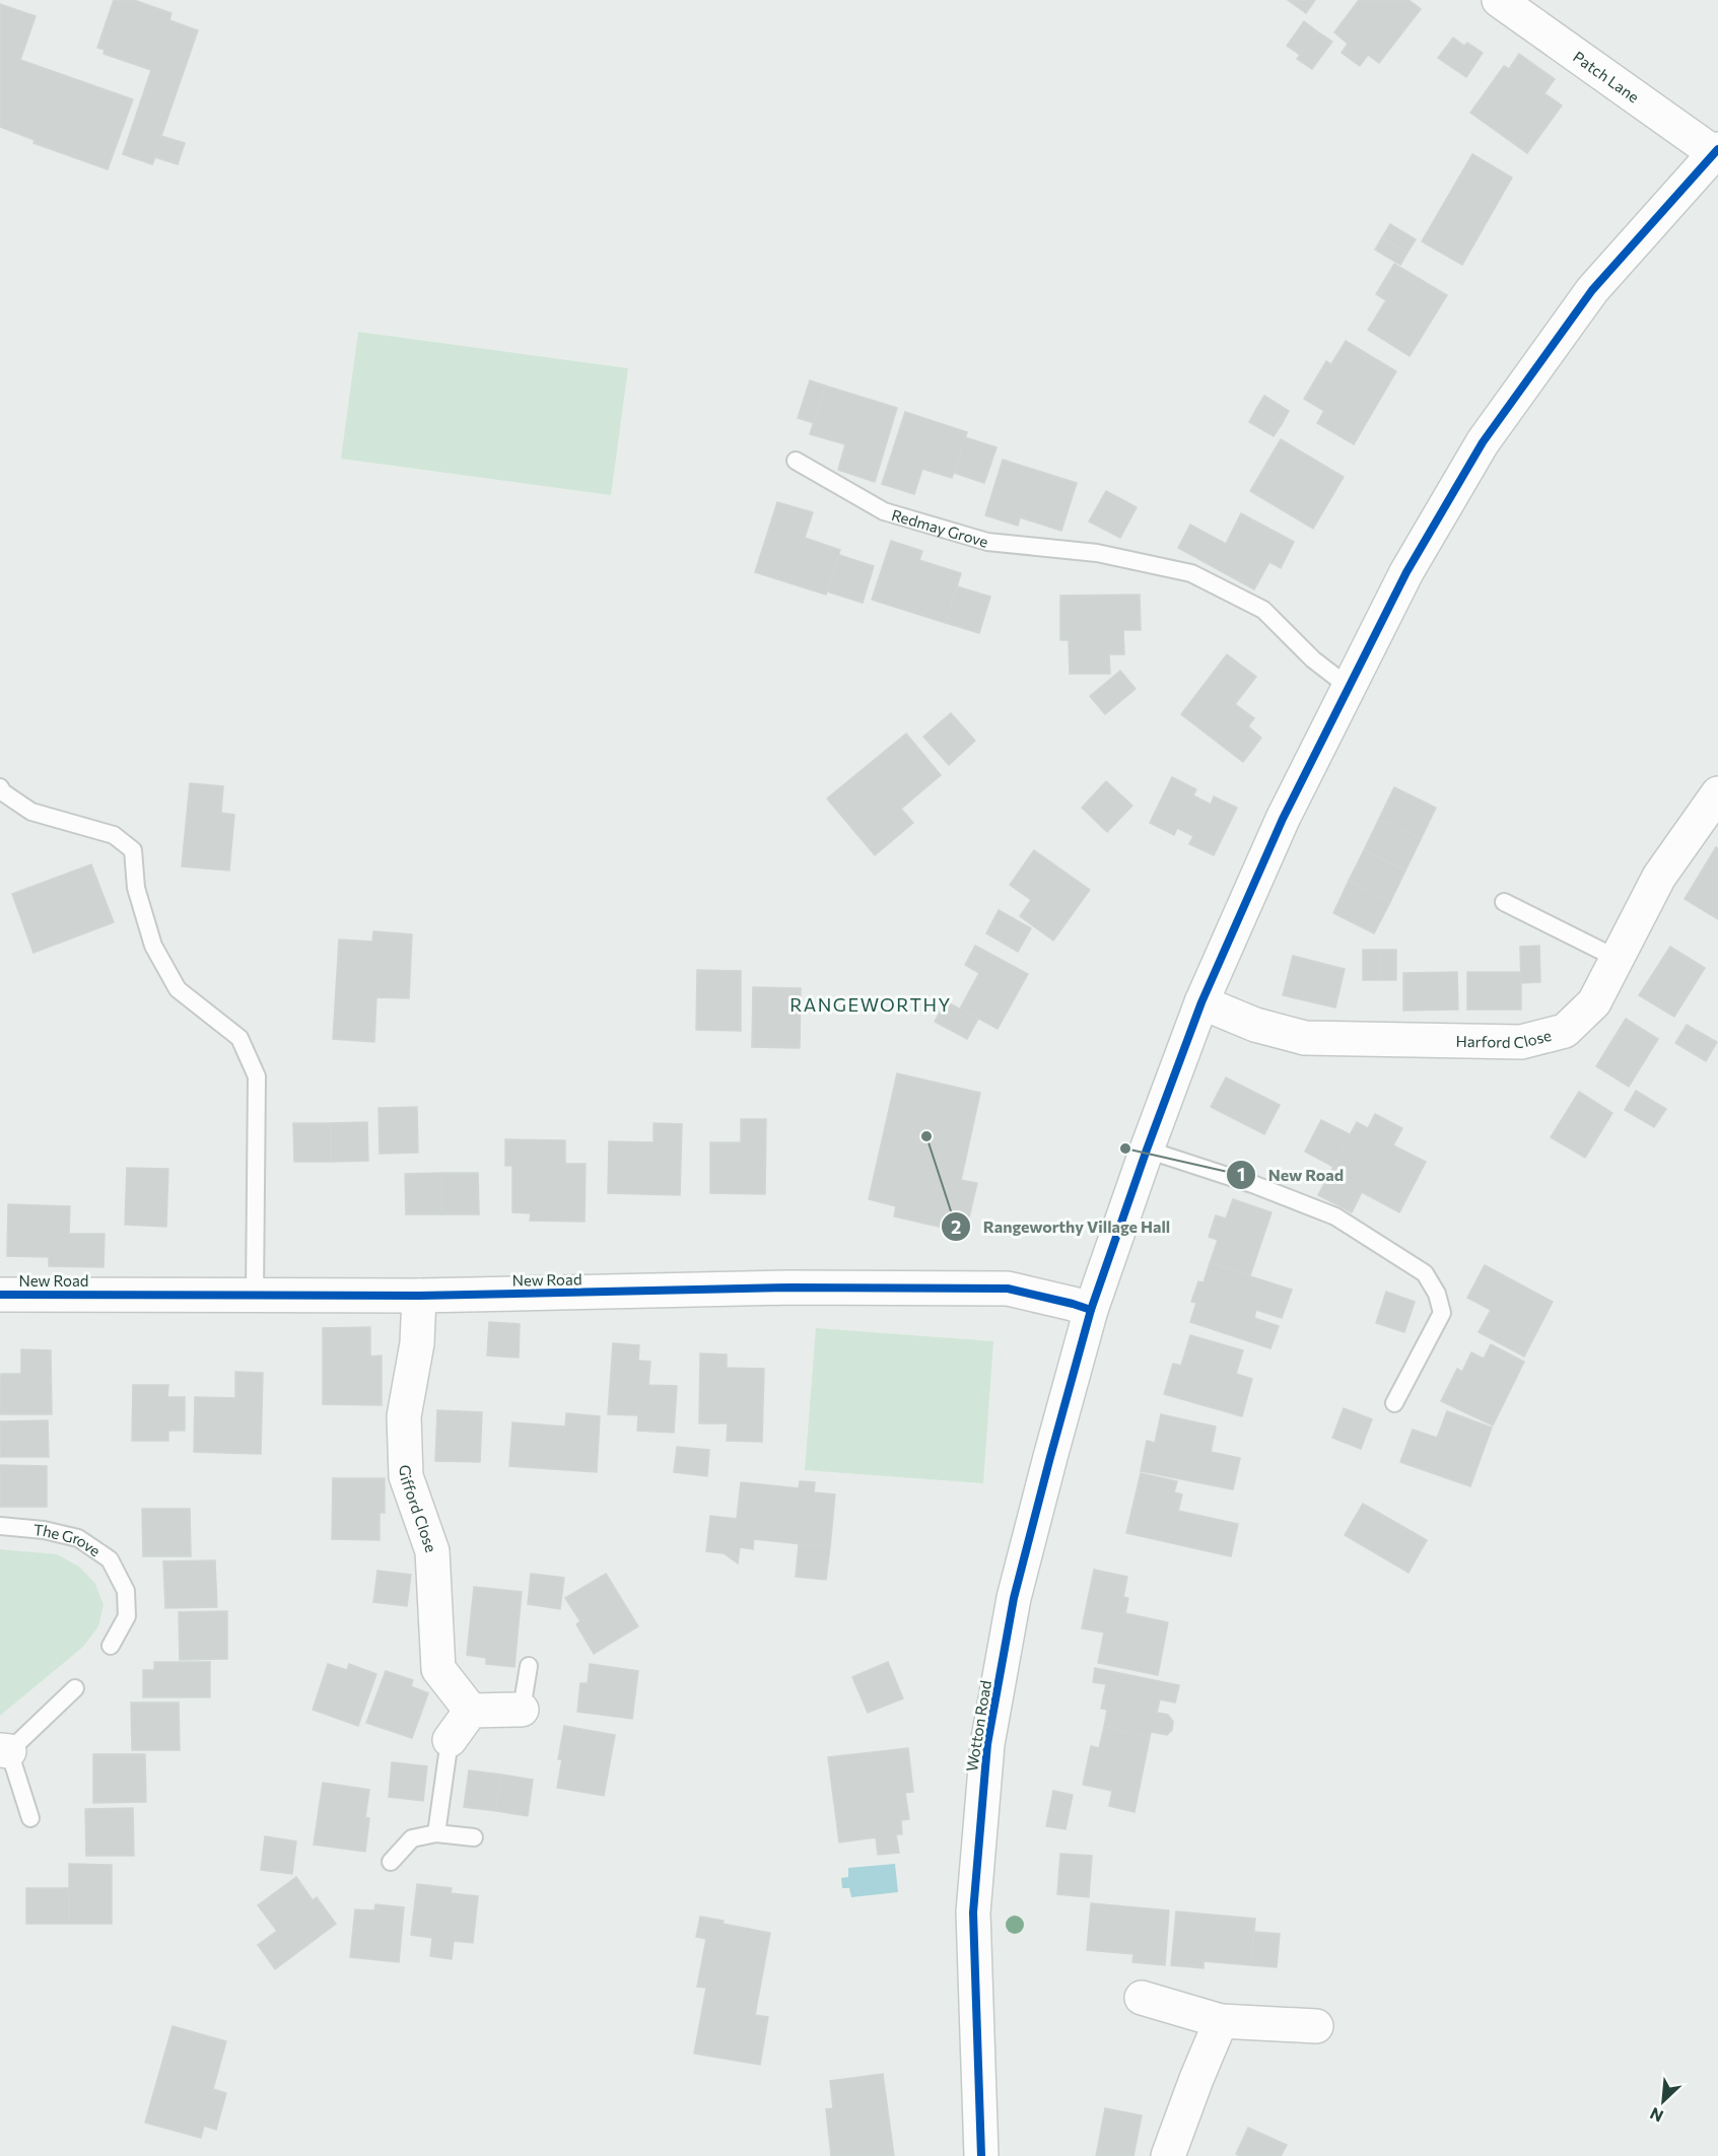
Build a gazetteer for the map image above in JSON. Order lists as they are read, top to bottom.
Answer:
{
  "streets": {
    "street": [
      "Patch Lane",
      "Harford Close",
      "New Road",
      "Gifford Close",
      "Wotton Road"
    ],
    "lane": ["Redmay Grove", "The Grove"]
  },
  "crossings": [
    ["Patch Lane", "Wotton Road"],
    ["Redmay Grove", "Wotton Road"],
    ["Harford Close", "Wotton Road"],
    ["New Road", "Gifford Close"],
    ["New Road", "Wotton Road"]
  ],
  "districts": ["RANGEWORTHY"],
  "places": ["Rangeworthy Village Hall", "New Road"],
  "north": "bottom left"
}
